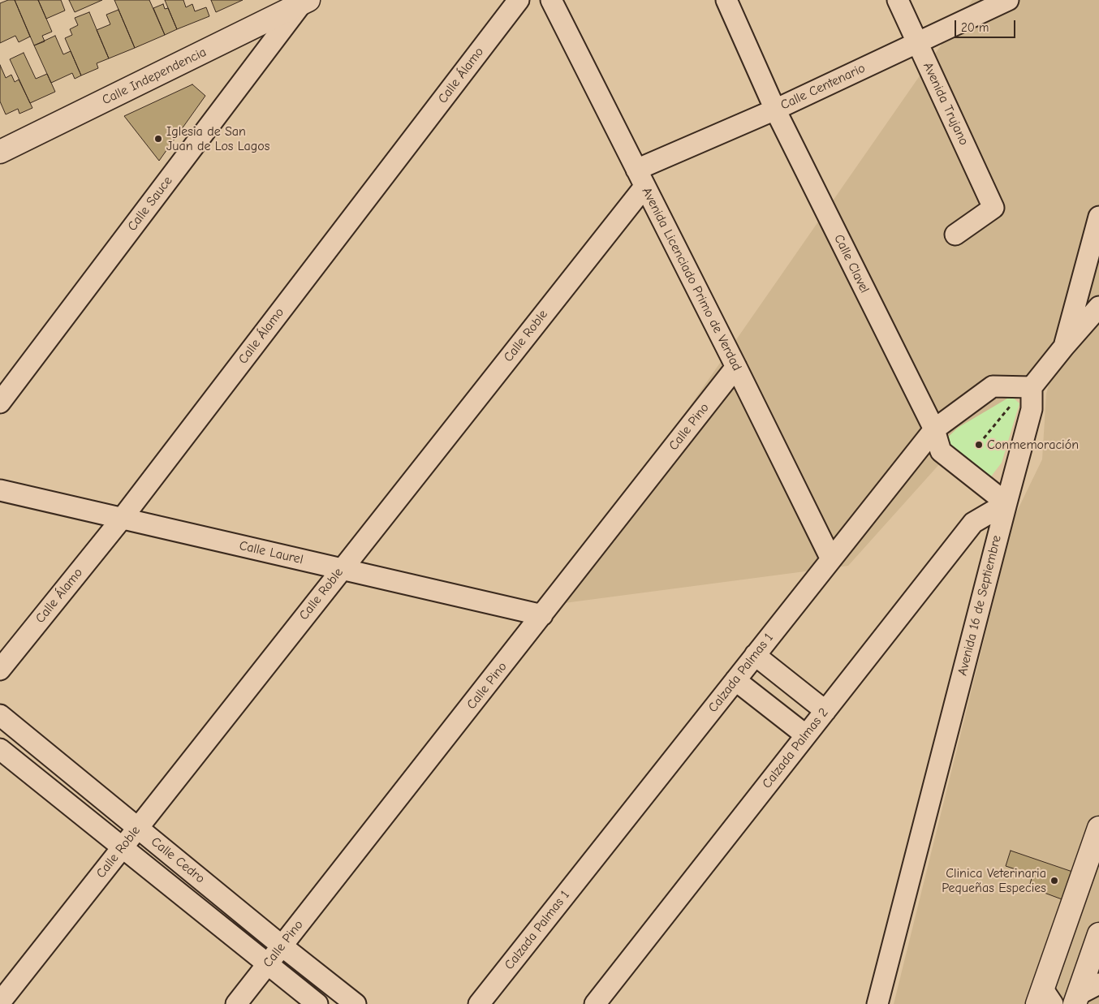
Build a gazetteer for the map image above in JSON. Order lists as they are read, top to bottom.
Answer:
{
  "streets": {
    "main road": ["Calle Independencia"],
    "street": [
      "Calle Álamo",
      "Calle Centenario",
      "Avenida Trujano",
      "Calle Sauce",
      "Calle Clavel",
      "Avenida Licenciado Primo de Verdad",
      "Calle Roble",
      "Calle Pino",
      "Calle Laurel",
      "Avenida 16 de Septiembre",
      "Calzada Palmas 1",
      "Calzada Palmas 2",
      "Calle Cedro"
    ]
  },
  "crossings": [
    ["Calle Álamo", "Calle Laurel"],
    ["Calle Independencia", "Calle Sauce"],
    ["Calle Centenario", "Avenida Trujano"],
    ["Calle Centenario", "Calle Clavel"],
    ["Calle Centenario", "Avenida Licenciado Primo de Verdad"],
    ["Calle Centenario", "Calle Roble"],
    ["Calle Clavel", "Avenida 16 de Septiembre"],
    ["Calle Clavel", "Calzada Palmas 1"],
    ["Calle Clavel", "Calzada Palmas 2"],
    ["Avenida Licenciado Primo de Verdad", "Calle Roble"],
    ["Avenida Licenciado Primo de Verdad", "Calle Pino"],
    ["Avenida Licenciado Primo de Verdad", "Calzada Palmas 1"],
    ["Calle Roble", "Calle Laurel"],
    ["Calle Roble", "Calle Cedro"],
    ["Calle Pino", "Calle Laurel"],
    ["Calle Pino", "Calle Cedro"],
    ["Avenida 16 de Septiembre", "Calzada Palmas 1"],
    ["Avenida 16 de Septiembre", "Calzada Palmas 2"]
  ],
  "places": ["Iglesia de San Juan de Los Lagos", "Conmemoración", "Clinica Veterinaria Pequeñas Especies"],
  "scale_bar": "20 m"
}
